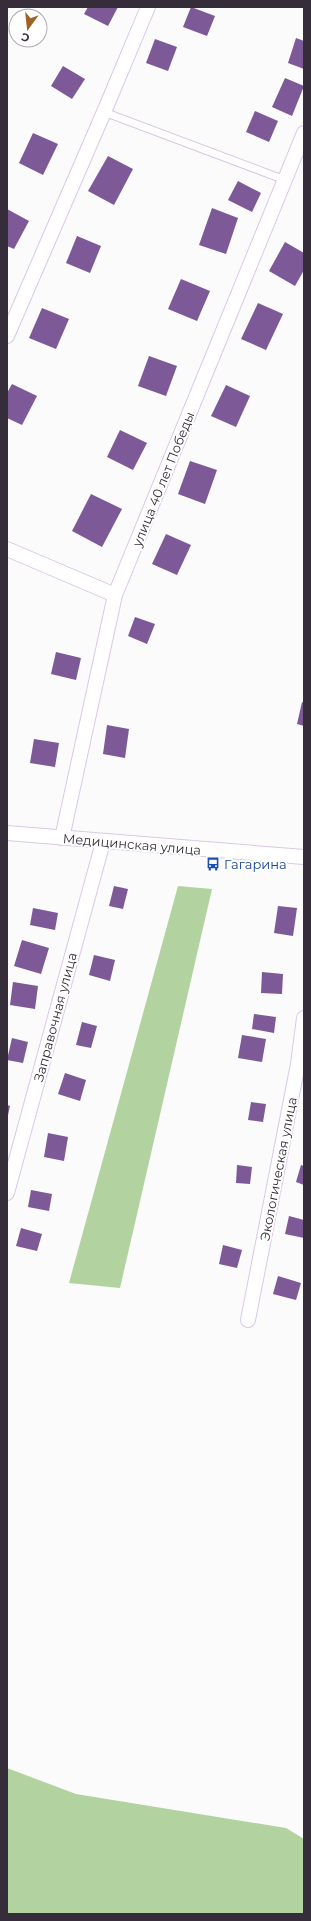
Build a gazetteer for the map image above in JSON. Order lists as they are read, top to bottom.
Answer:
{
  "streets": {
    "street": [
      "улица 40 лет Победы",
      "Медицинская улица",
      "Заправочная улица",
      "Экологическая улица"
    ]
  },
  "crossings": [
    ["улица 40 лет Победы", "Медицинская улица"],
    ["Медицинская улица", "Заправочная улица"]
  ],
  "places": {
    "bus stop": ["Гагарина"]
  },
  "north": "bottom"
}
